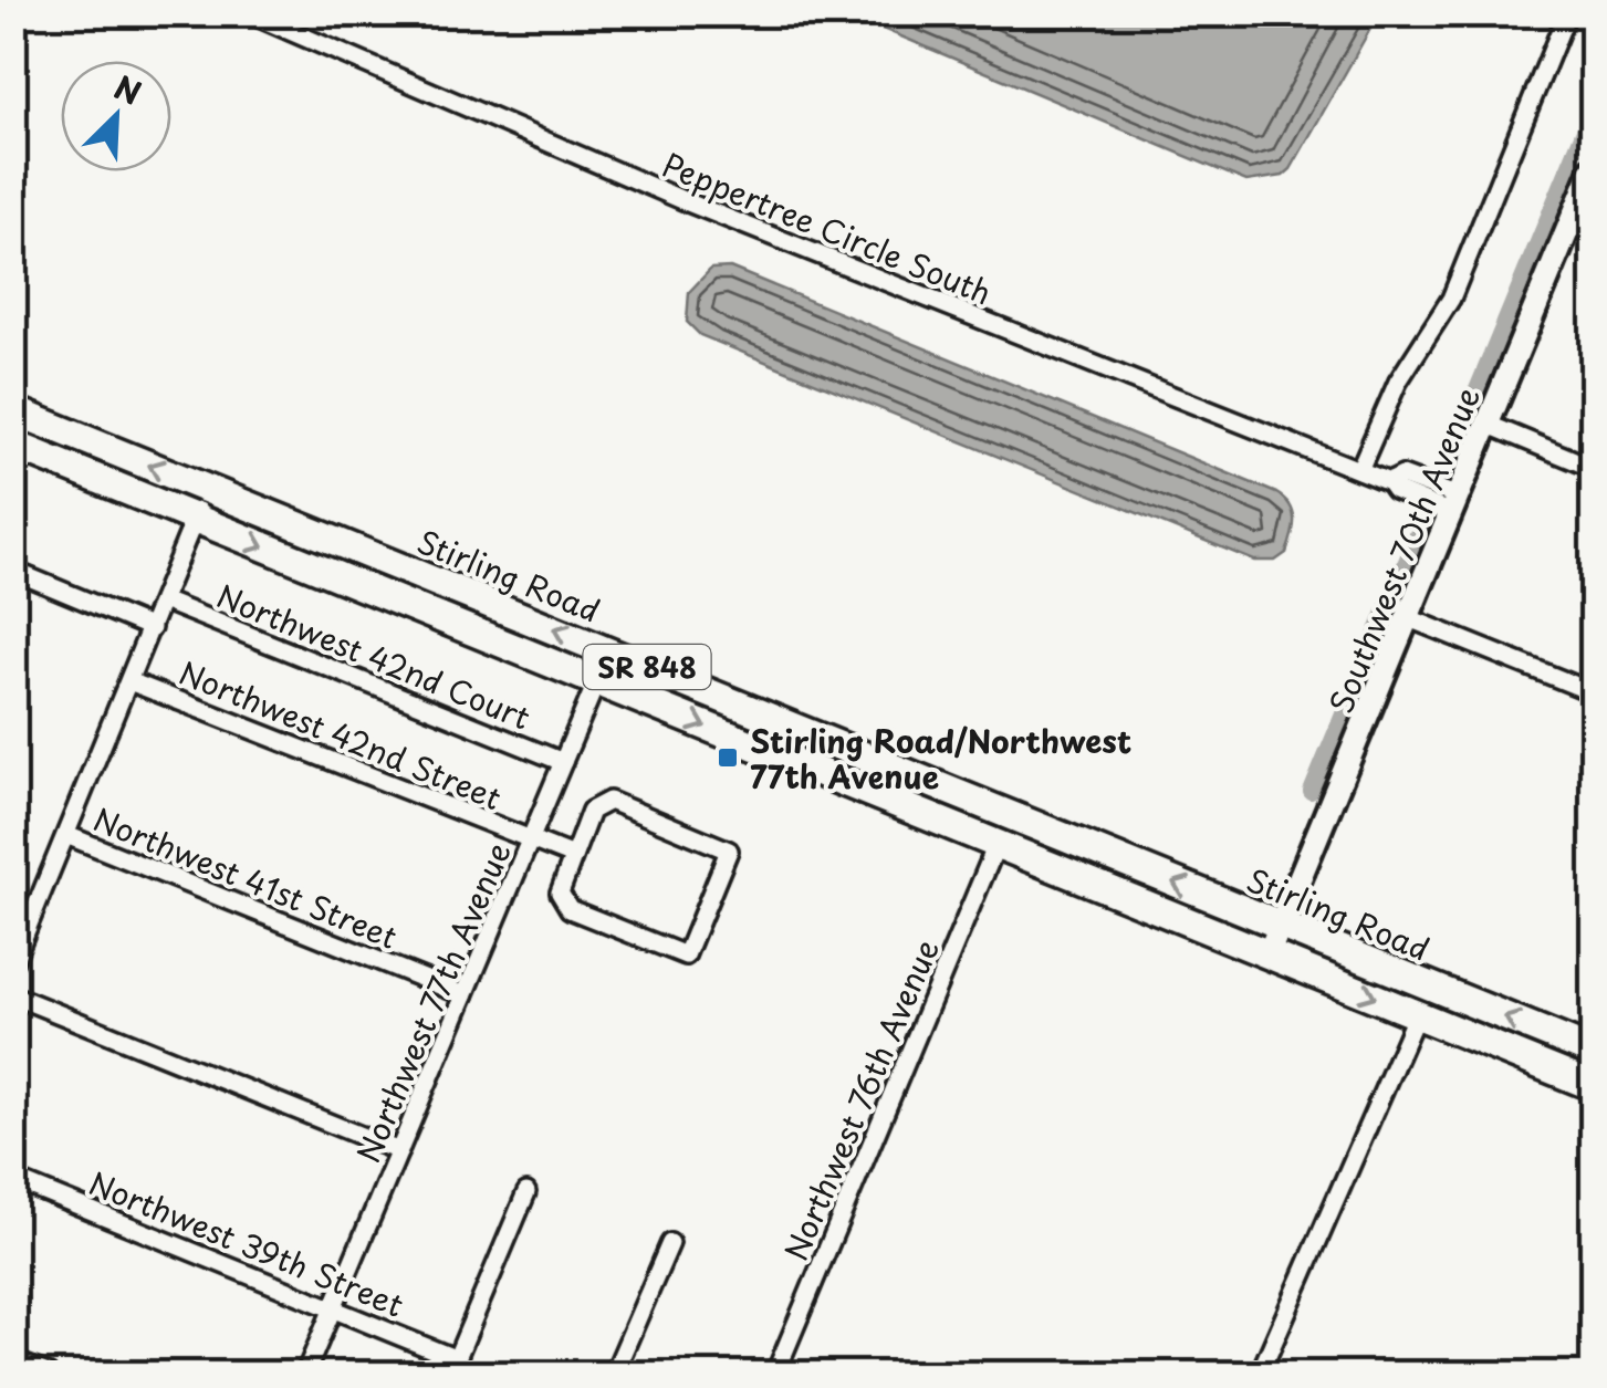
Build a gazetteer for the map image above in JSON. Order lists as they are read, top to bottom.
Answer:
{
  "streets": {
    "main road": ["Stirling Road", "SR 848"],
    "street": [
      "Peppertree Circle South",
      "Southwest 70th Avenue",
      "Northwest 42nd Court",
      "Northwest 42nd Street",
      "Northwest 41st Street",
      "Northwest 77th Avenue",
      "Northwest 76th Avenue",
      "Northwest 39th Street"
    ]
  },
  "crossings": [
    ["Peppertree Circle South", "Southwest 70th Avenue"],
    ["Southwest 70th Avenue", "Stirling Road"],
    ["Stirling Road", "Northwest 77th Avenue"],
    ["Stirling Road", "Northwest 76th Avenue"],
    ["Northwest 42nd Court", "Northwest 77th Avenue"],
    ["Northwest 42nd Street", "Northwest 77th Avenue"],
    ["Northwest 41st Street", "Northwest 77th Avenue"],
    ["Northwest 77th Avenue", "Northwest 39th Street"]
  ],
  "places": {
    "transit": ["Stirling Road/Northwest 77th Avenue"]
  },
  "north": "top right"
}
